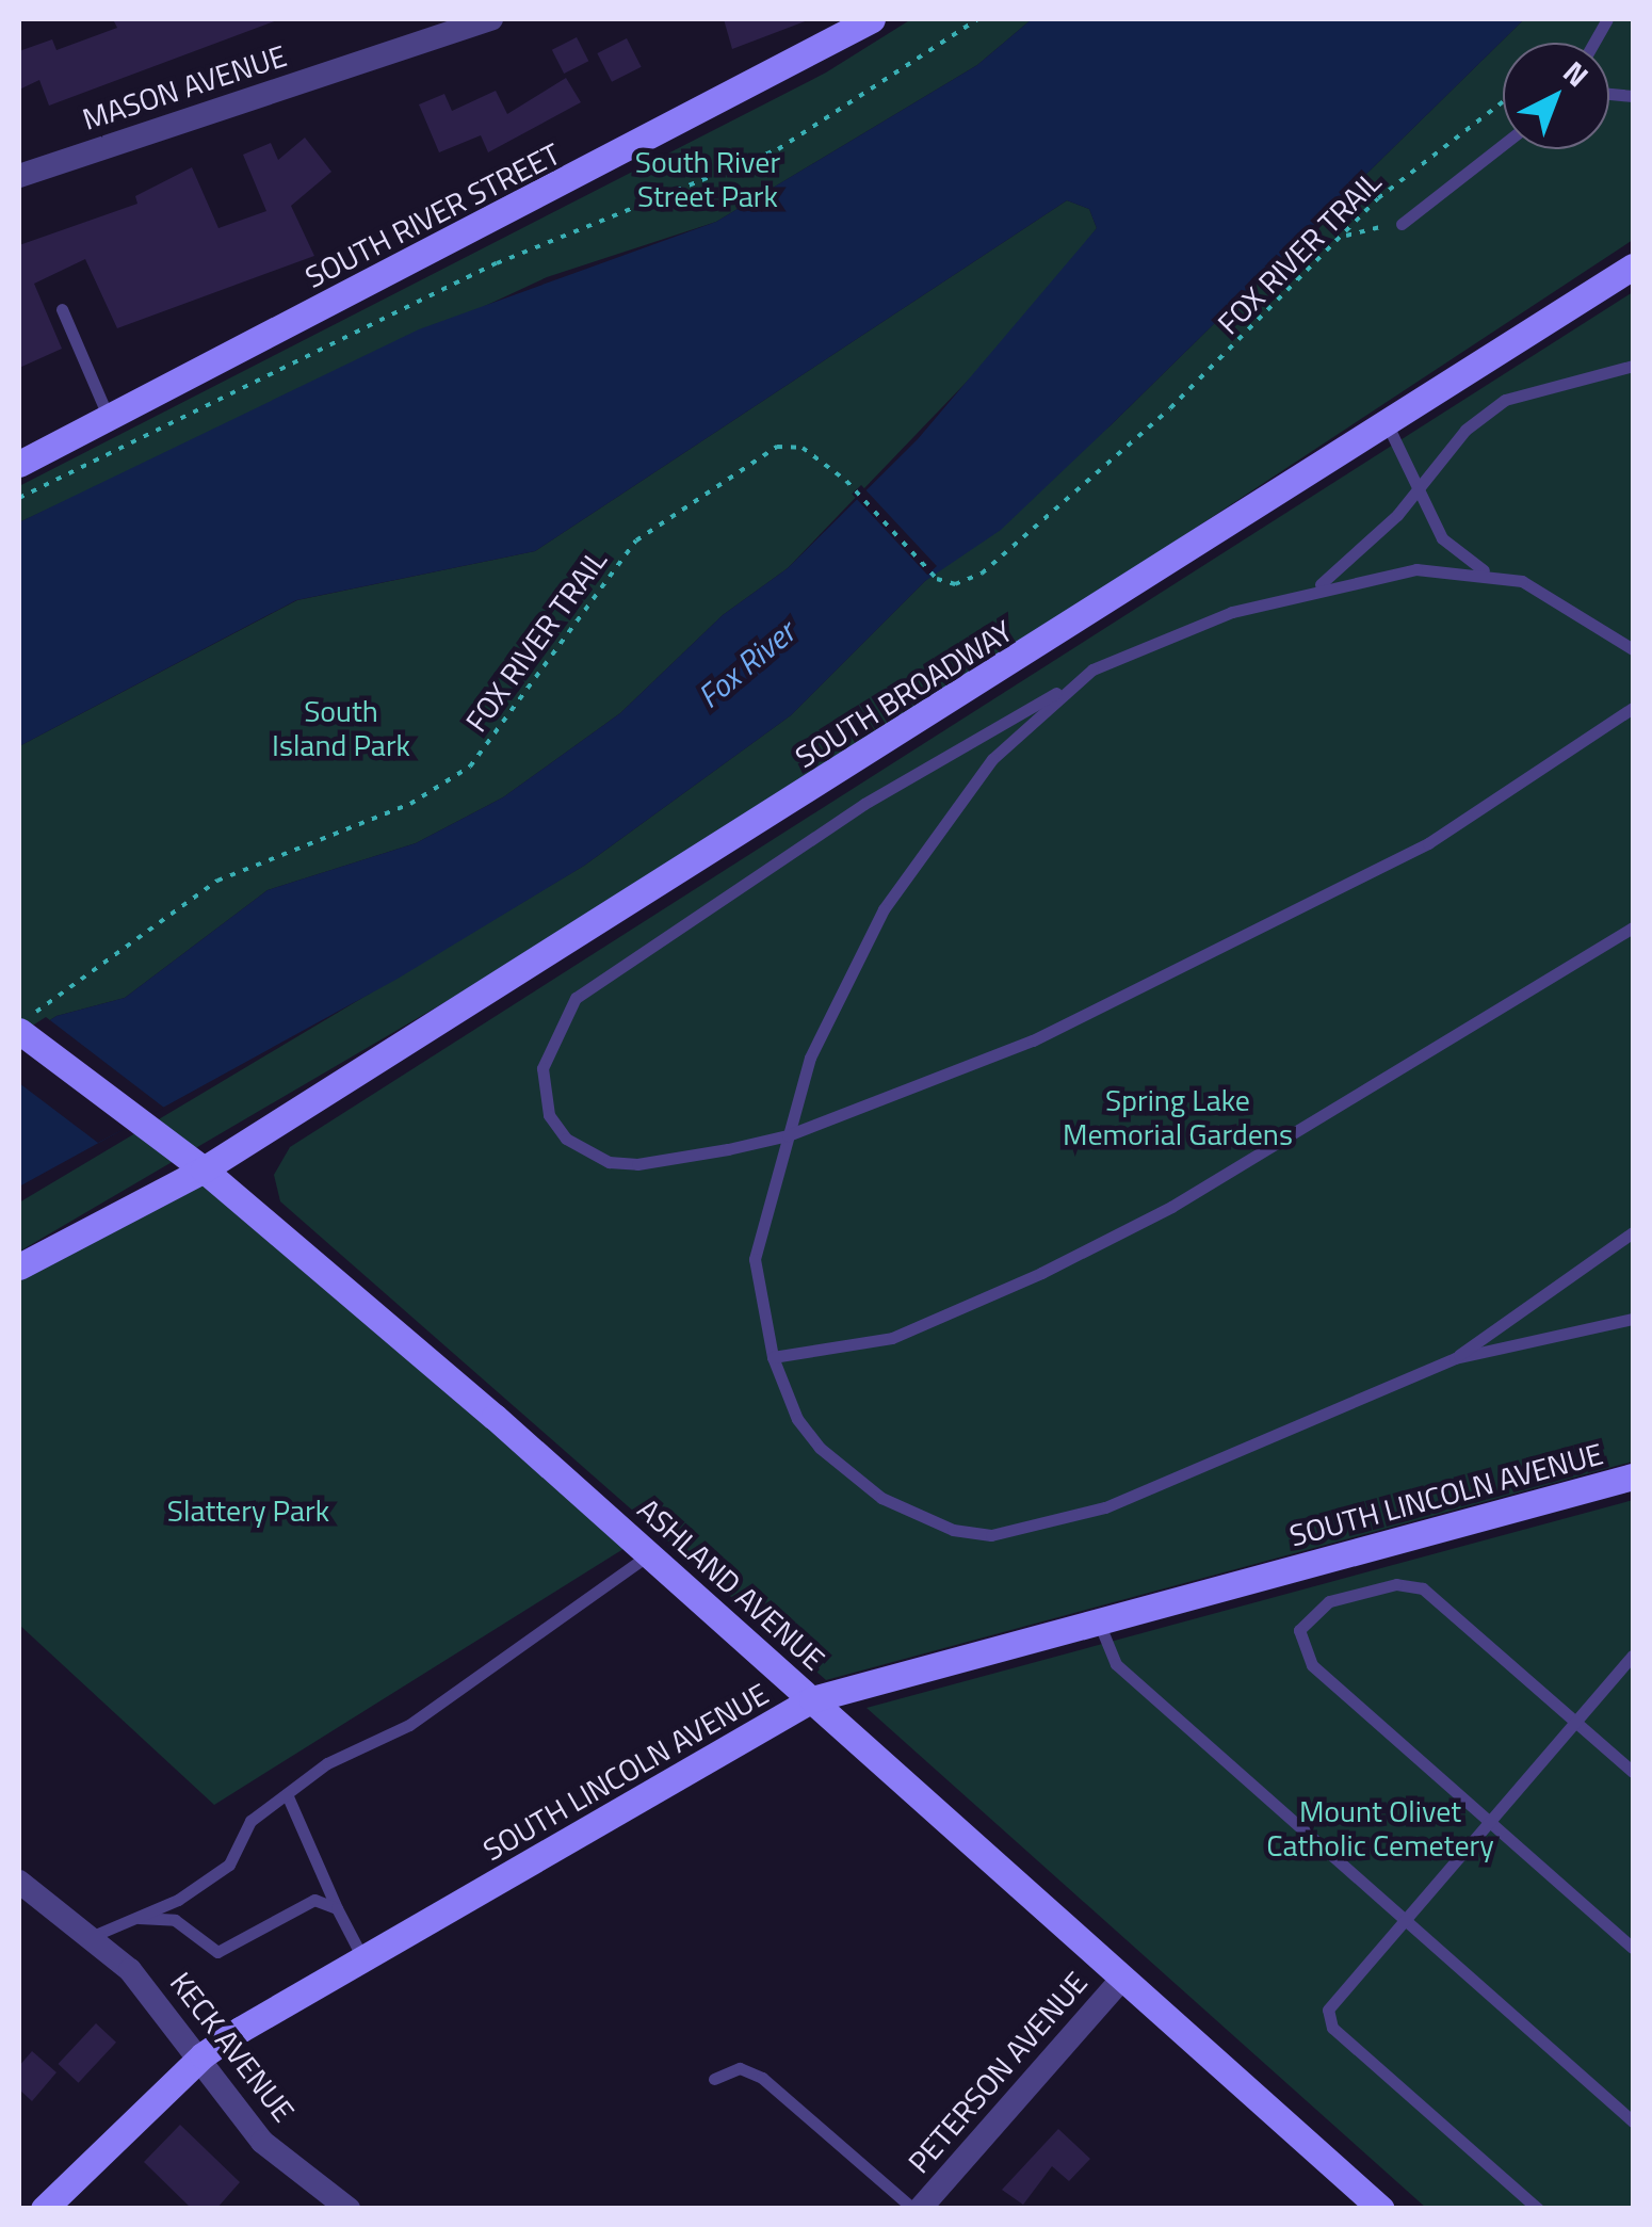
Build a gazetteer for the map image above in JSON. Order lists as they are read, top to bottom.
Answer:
{
  "streets": {
    "street": [
      "MASON AVENUE",
      "SOUTH RIVER STREET",
      "SOUTH BROADWAY",
      "SOUTH LINCOLN AVENUE",
      "ASHLAND AVENUE",
      "KECK AVENUE",
      "PETERSON AVENUE"
    ],
    "path": ["FOX RIVER TRAIL"]
  },
  "crossings": [
    ["SOUTH BROADWAY", "ASHLAND AVENUE"],
    ["SOUTH LINCOLN AVENUE", "ASHLAND AVENUE"],
    ["SOUTH LINCOLN AVENUE", "KECK AVENUE"],
    ["ASHLAND AVENUE", "PETERSON AVENUE"]
  ],
  "water": ["Fox River"],
  "parks": [
    "South River Street Park",
    "South Island Park",
    "Spring Lake Memorial Gardens",
    "Slattery Park",
    "Mount Olivet Catholic Cemetery"
  ],
  "north": "top right"
}
